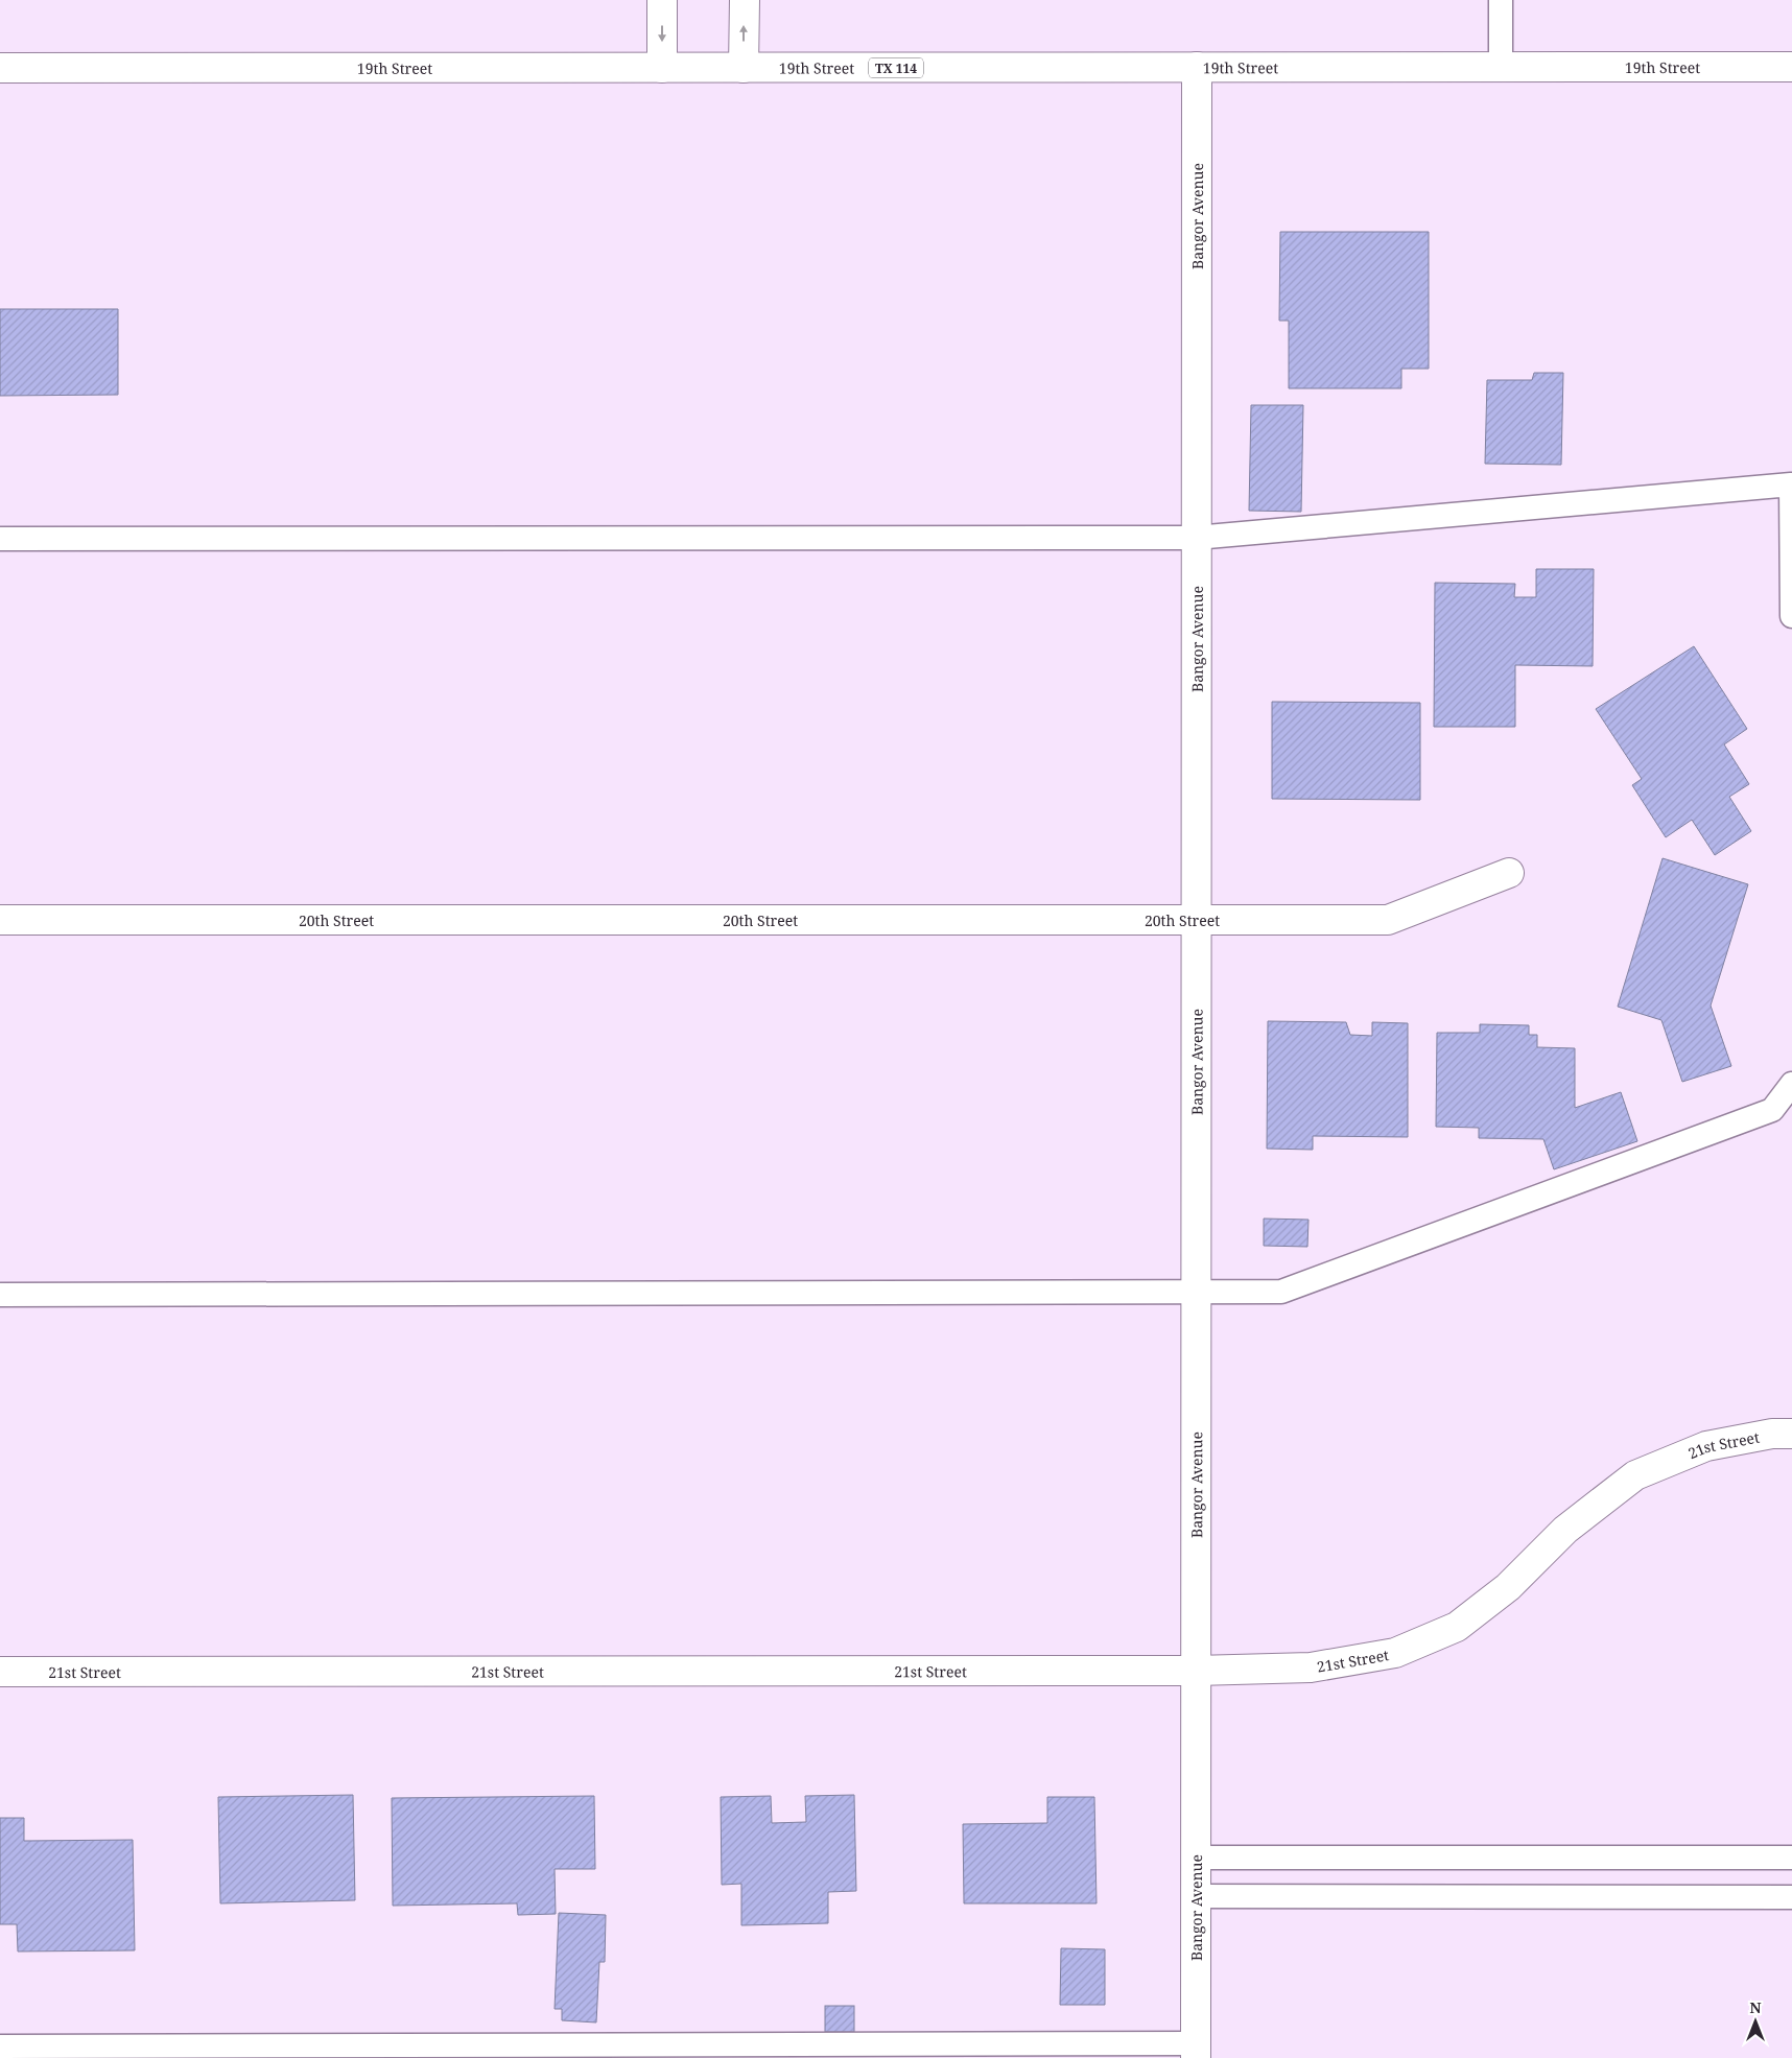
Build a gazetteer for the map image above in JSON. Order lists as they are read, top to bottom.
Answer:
{
  "streets": {
    "street": [
      "19th Street",
      "TX 114",
      "Bangor Avenue",
      "20th Street",
      "21st Street"
    ]
  },
  "crossings": [
    ["19th Street", "Bangor Avenue"],
    ["Bangor Avenue", "20th Street"],
    ["Bangor Avenue", "21st Street"]
  ],
  "north": "top"
}
